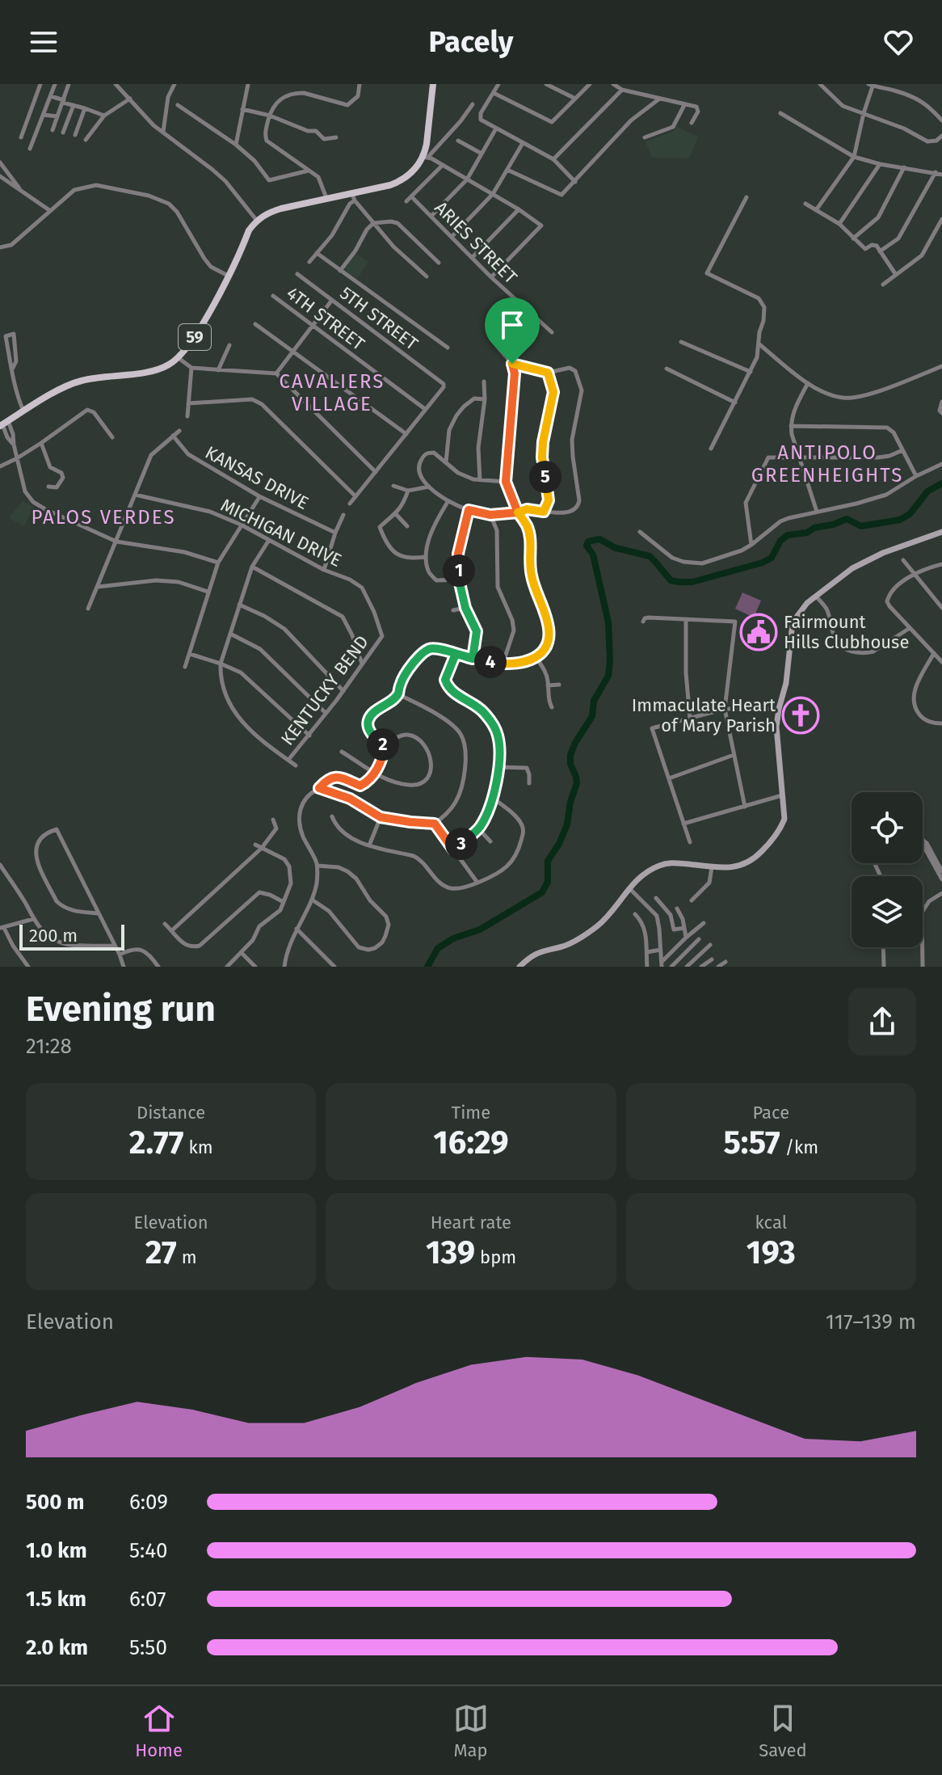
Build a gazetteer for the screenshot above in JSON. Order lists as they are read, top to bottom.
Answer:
{
  "streets": {
    "main road": ["59"],
    "street": [
      "ARIES STREET",
      "4TH STREET",
      "5TH STREET",
      "KANSAS DRIVE",
      "MICHIGAN DRIVE",
      "KENTUCKY BEND"
    ]
  },
  "crossings": [
    ["4TH STREET", "5TH STREET"],
    ["MICHIGAN DRIVE", "KENTUCKY BEND"]
  ],
  "districts": ["CAVALIERS VILLAGE", "ANTIPOLO GREENHEIGHTS", "PALOS VERDES"],
  "places": {
    "public building": ["Fairmount Hills Clubhouse"],
    "church": ["Immaculate Heart of Mary Parish"]
  },
  "scale_bar": "200 m",
  "page": {
    "header": "Pacely",
    "pins": [
      "5",
      "1",
      "4",
      "2",
      "3"
    ],
    "scale": "200 m",
    "heading": ["Evening run", "21:28"],
    "stats": [
      ["Distance", "2.77 km"],
      ["Time", "16:29"],
      ["Pace", "5:57 /km"],
      ["Elevation", "27 m"],
      ["Heart rate", "139 bpm"],
      ["kcal", "193"]
    ],
    "chart": ["Elevation", "117–139 m"],
    "list": [
      {
        "name": "500 m",
        "note": "6:09"
      },
      {
        "name": "1.0 km",
        "note": "5:40"
      },
      {
        "name": "1.5 km",
        "note": "6:07"
      },
      {
        "name": "2.0 km",
        "note": "5:50"
      }
    ],
    "tabs": ["Home", "Map", "Saved"]
  }
}
